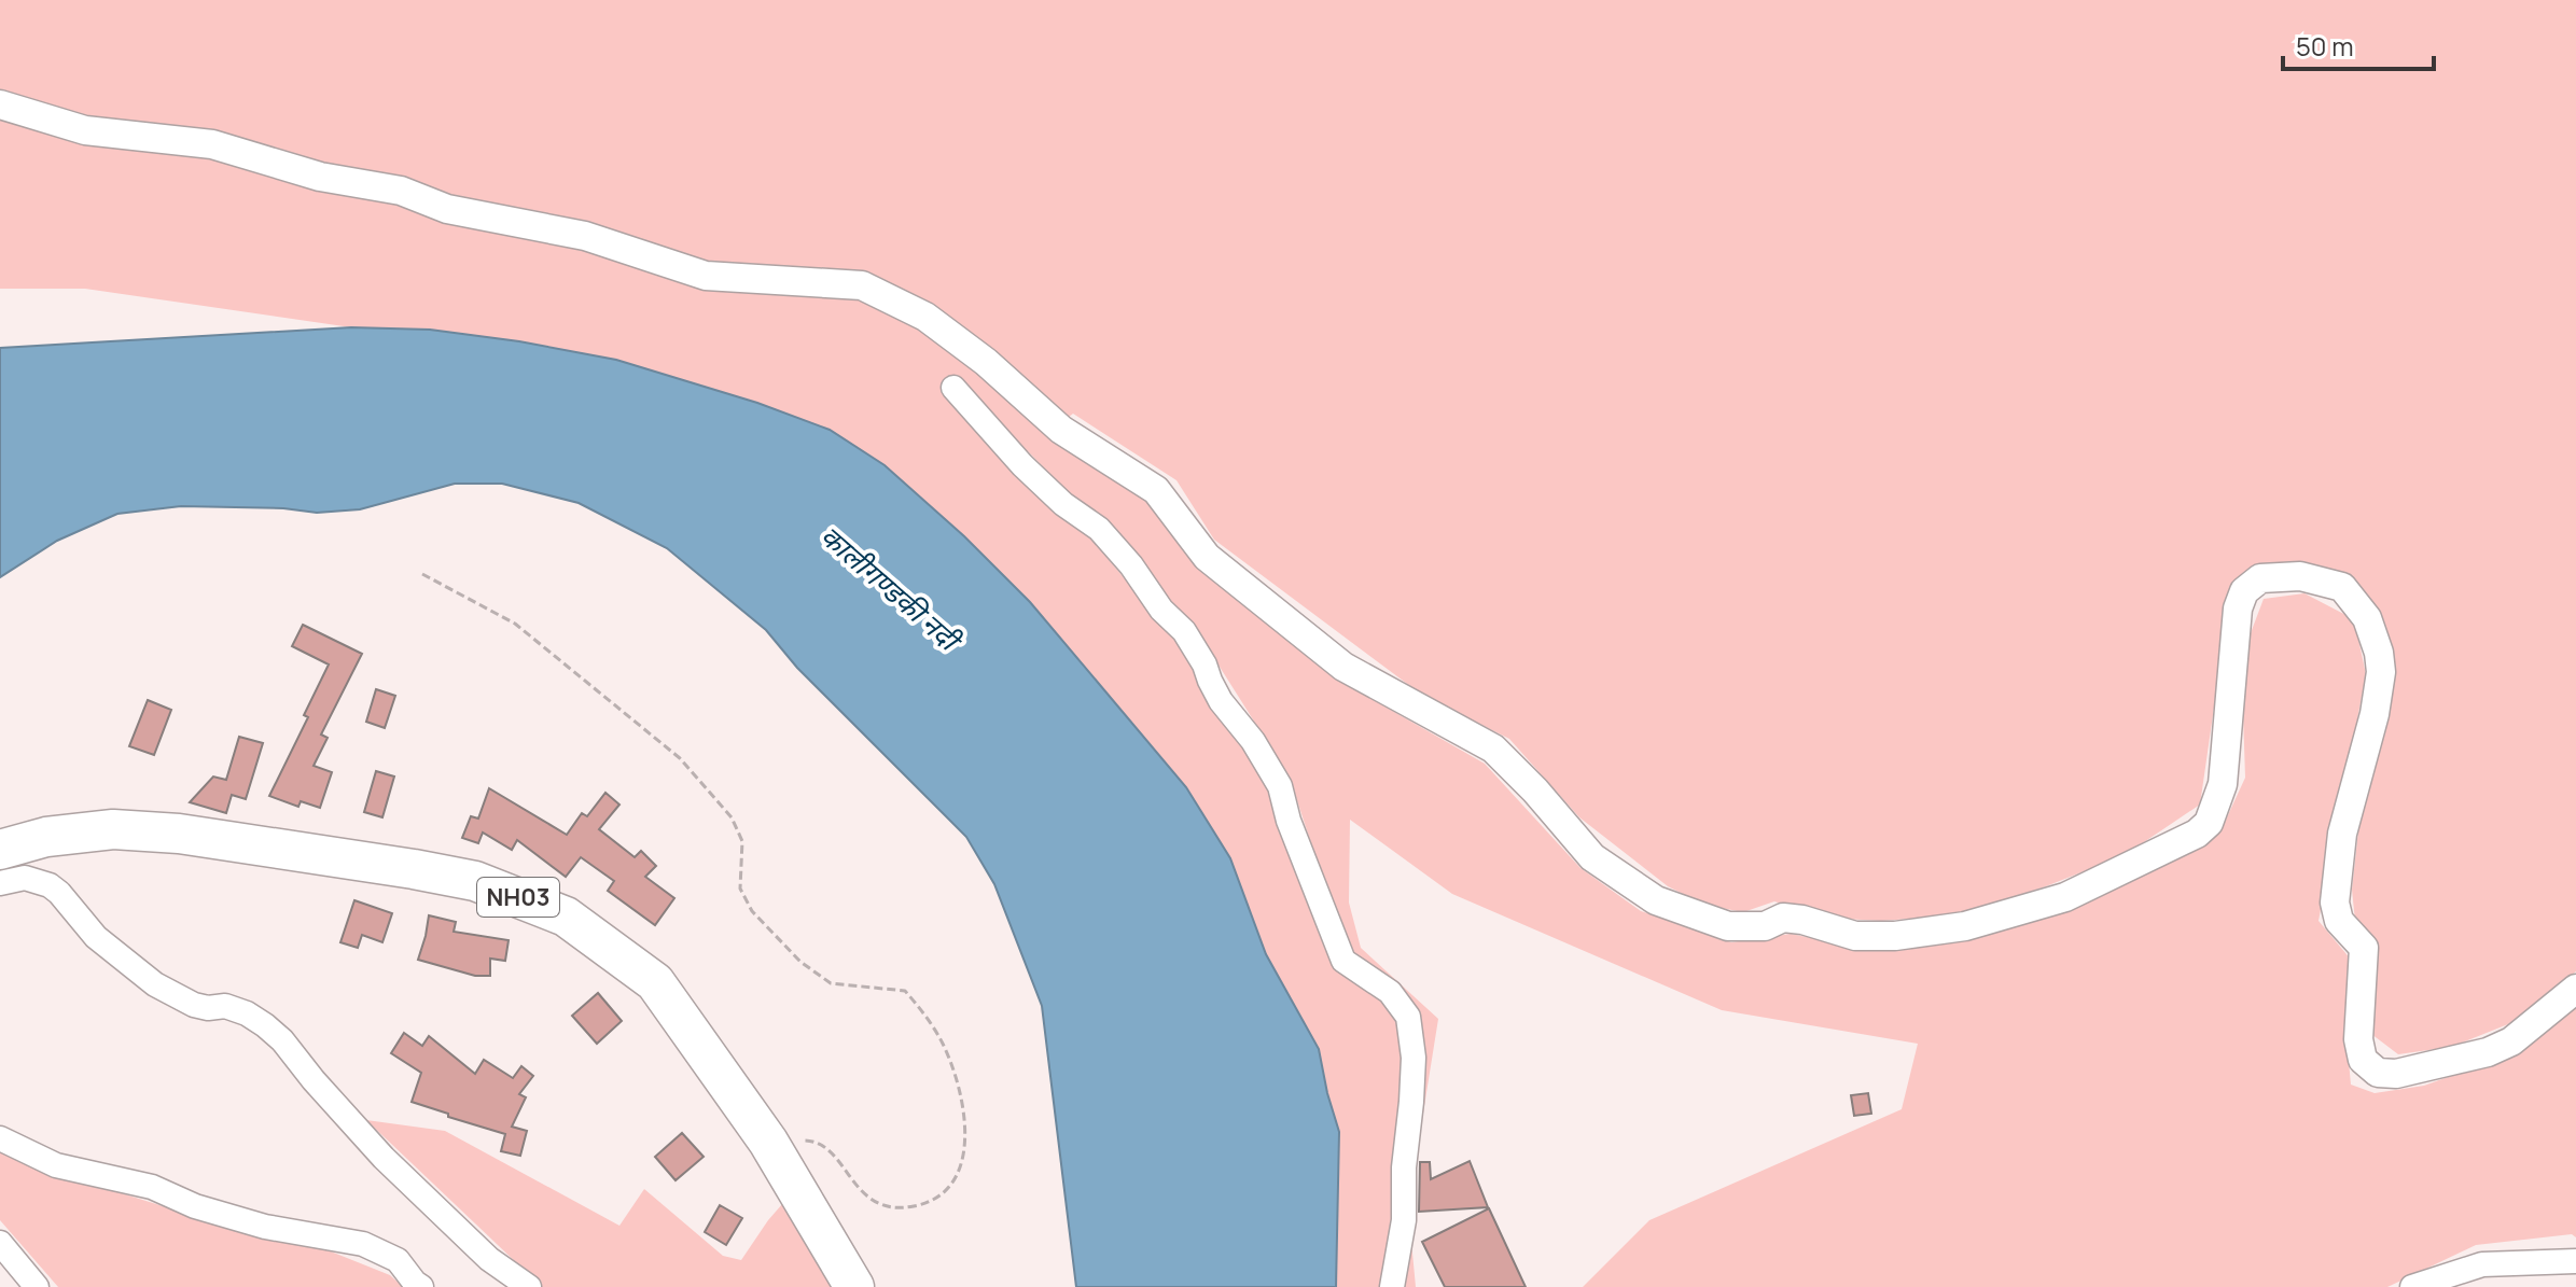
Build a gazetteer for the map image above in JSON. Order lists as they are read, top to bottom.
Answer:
{
  "streets": {
    "highway": ["NH03"]
  },
  "water": ["कालीगण्डकी नदी"],
  "scale_bar": "50 m"
}
